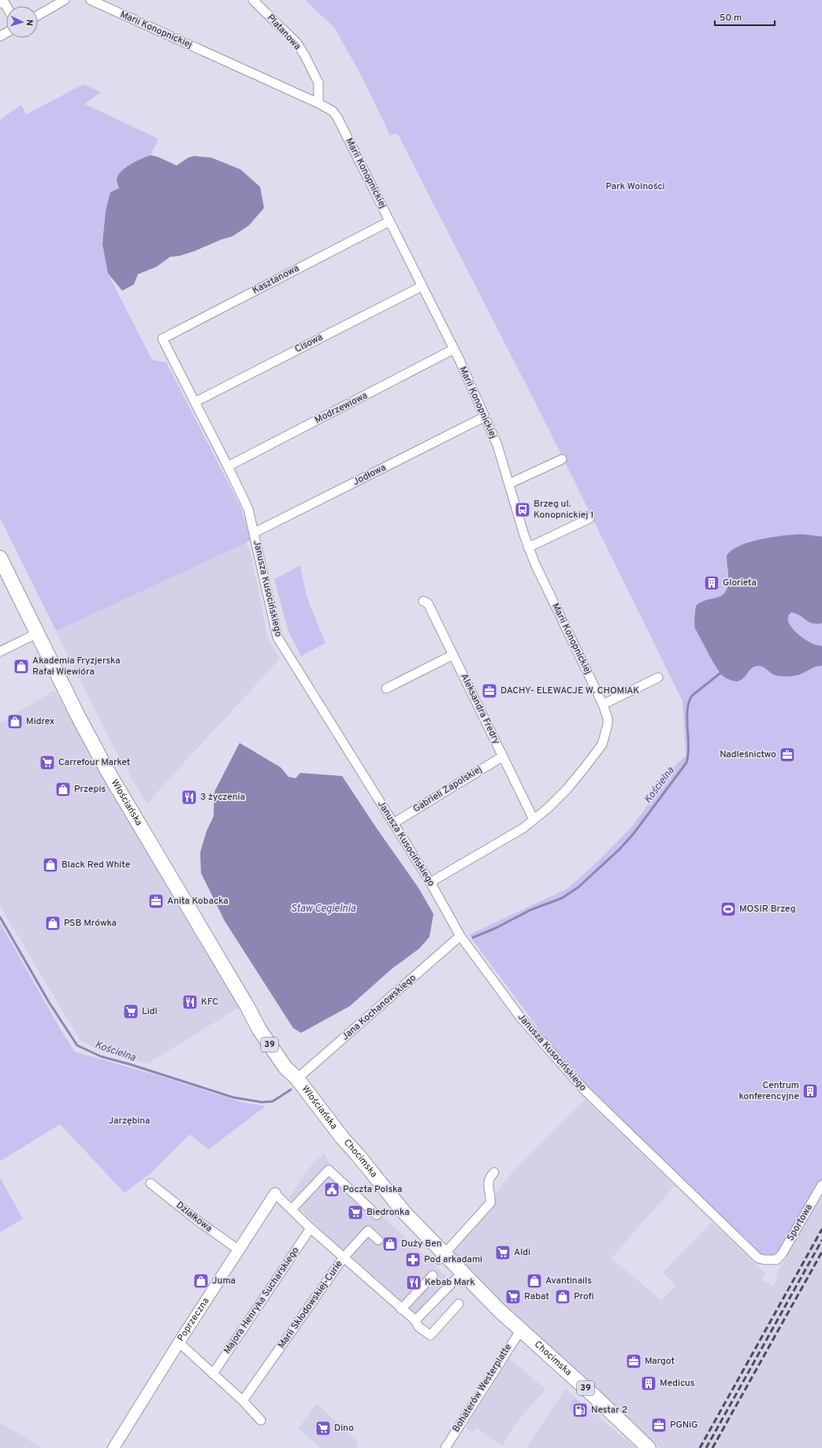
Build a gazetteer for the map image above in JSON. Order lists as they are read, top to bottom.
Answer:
{
  "streets": {
    "main road": ["Włościańska", "39", "Chocimska"],
    "street": [
      "Marii Konopnickiej",
      "Platanowa",
      "Kasztanowa",
      "Cisowa",
      "Modrzewiowa",
      "Jodłowa",
      "Janusza Kusocińskiego",
      "Aleksandra Fredry",
      "Gabrieli Zapolskiej",
      "Jana Kochanowskiego",
      "Działkowa",
      "Sportowa",
      "Majora Henryka Sucharskiego",
      "Marii Skłodowskiej-Curie",
      "Poprzeczna",
      "Bohaterów Westerplatte"
    ]
  },
  "crossings": [
    ["Marii Konopnickiej", "Platanowa"],
    ["Marii Konopnickiej", "Kasztanowa"],
    ["Marii Konopnickiej", "Cisowa"],
    ["Marii Konopnickiej", "Modrzewiowa"],
    ["Marii Konopnickiej", "Jodłowa"],
    ["Marii Konopnickiej", "Janusza Kusocińskiego"],
    ["Marii Konopnickiej", "Aleksandra Fredry"],
    ["Kasztanowa", "Janusza Kusocińskiego"],
    ["Cisowa", "Janusza Kusocińskiego"],
    ["Modrzewiowa", "Janusza Kusocińskiego"],
    ["Jodłowa", "Janusza Kusocińskiego"],
    ["Janusza Kusocińskiego", "Gabrieli Zapolskiej"],
    ["Janusza Kusocińskiego", "Jana Kochanowskiego"],
    ["Janusza Kusocińskiego", "Sportowa"],
    ["Aleksandra Fredry", "Gabrieli Zapolskiej"],
    ["Włościańska", "Jana Kochanowskiego"],
    ["Włościańska", "Chocimska"],
    ["Chocimska", "Bohaterów Westerplatte"],
    ["Działkowa", "Poprzeczna"]
  ],
  "water": ["Kościelna", "Staw Cegielnia"],
  "parks": ["Park Wolności", "Jarzębina"],
  "places": {
    "bus stop": ["Brzeg ul. Konopnickiej 1"],
    "building": ["Glorieta", "Centrum konferencyjne", "Medicus"],
    "shop": [
      "Akademia Fryzjerska Rafał Wiewióra",
      "Midrex",
      "Przepis",
      "Black Red White",
      "PSB Mrówka",
      "Duży Ben",
      "Juma",
      "Avantinails",
      "Profi"
    ],
    "office": [
      "DACHY- ELEWACJE W. CHOMIAK",
      "Nadleśnictwo",
      "Anita Kobacka",
      "Margot",
      "PGNiG"
    ],
    "supermarket": [
      "Carrefour Market",
      "Lidl",
      "Biedronka",
      "Aldi",
      "Rabat",
      "Dino"
    ],
    "restaurant": ["3 życzenia", "KFC", "Kebab Mark"],
    "sports": ["MOSIR Brzeg"],
    "public building": ["Poczta Polska"],
    "pharmacy": ["Pod arkadami"],
    "fuel station": ["Nestar 2"]
  },
  "scale_bar": "50 m",
  "north": "right"
}
